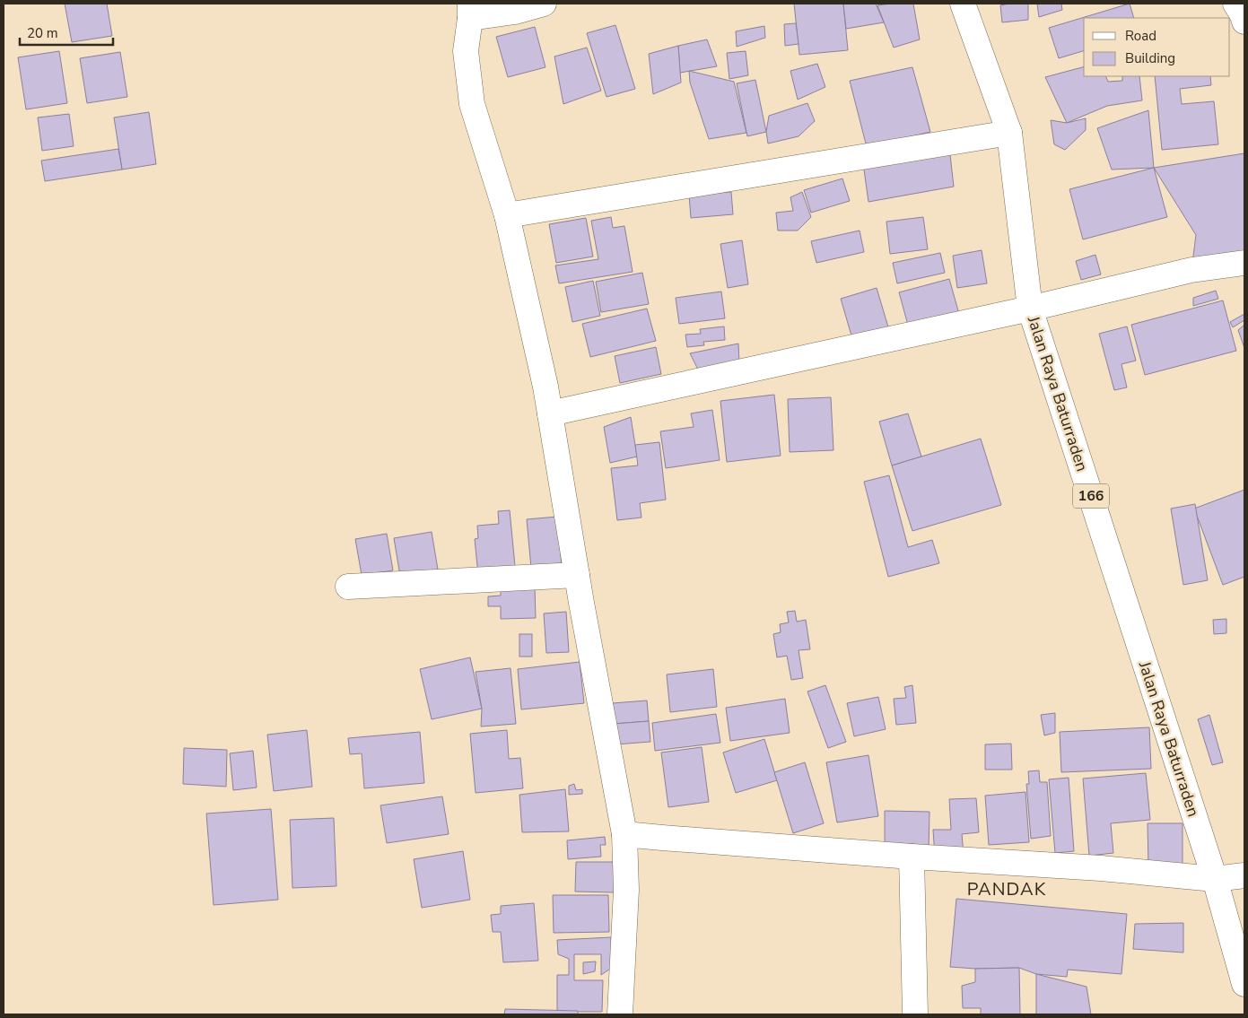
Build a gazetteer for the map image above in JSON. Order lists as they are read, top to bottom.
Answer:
{
  "streets": {
    "street": ["Jalan Raya Baturraden", "166"]
  },
  "districts": ["PANDAK"],
  "legend": ["Road", "Building"],
  "scale_bar": "20 m"
}
